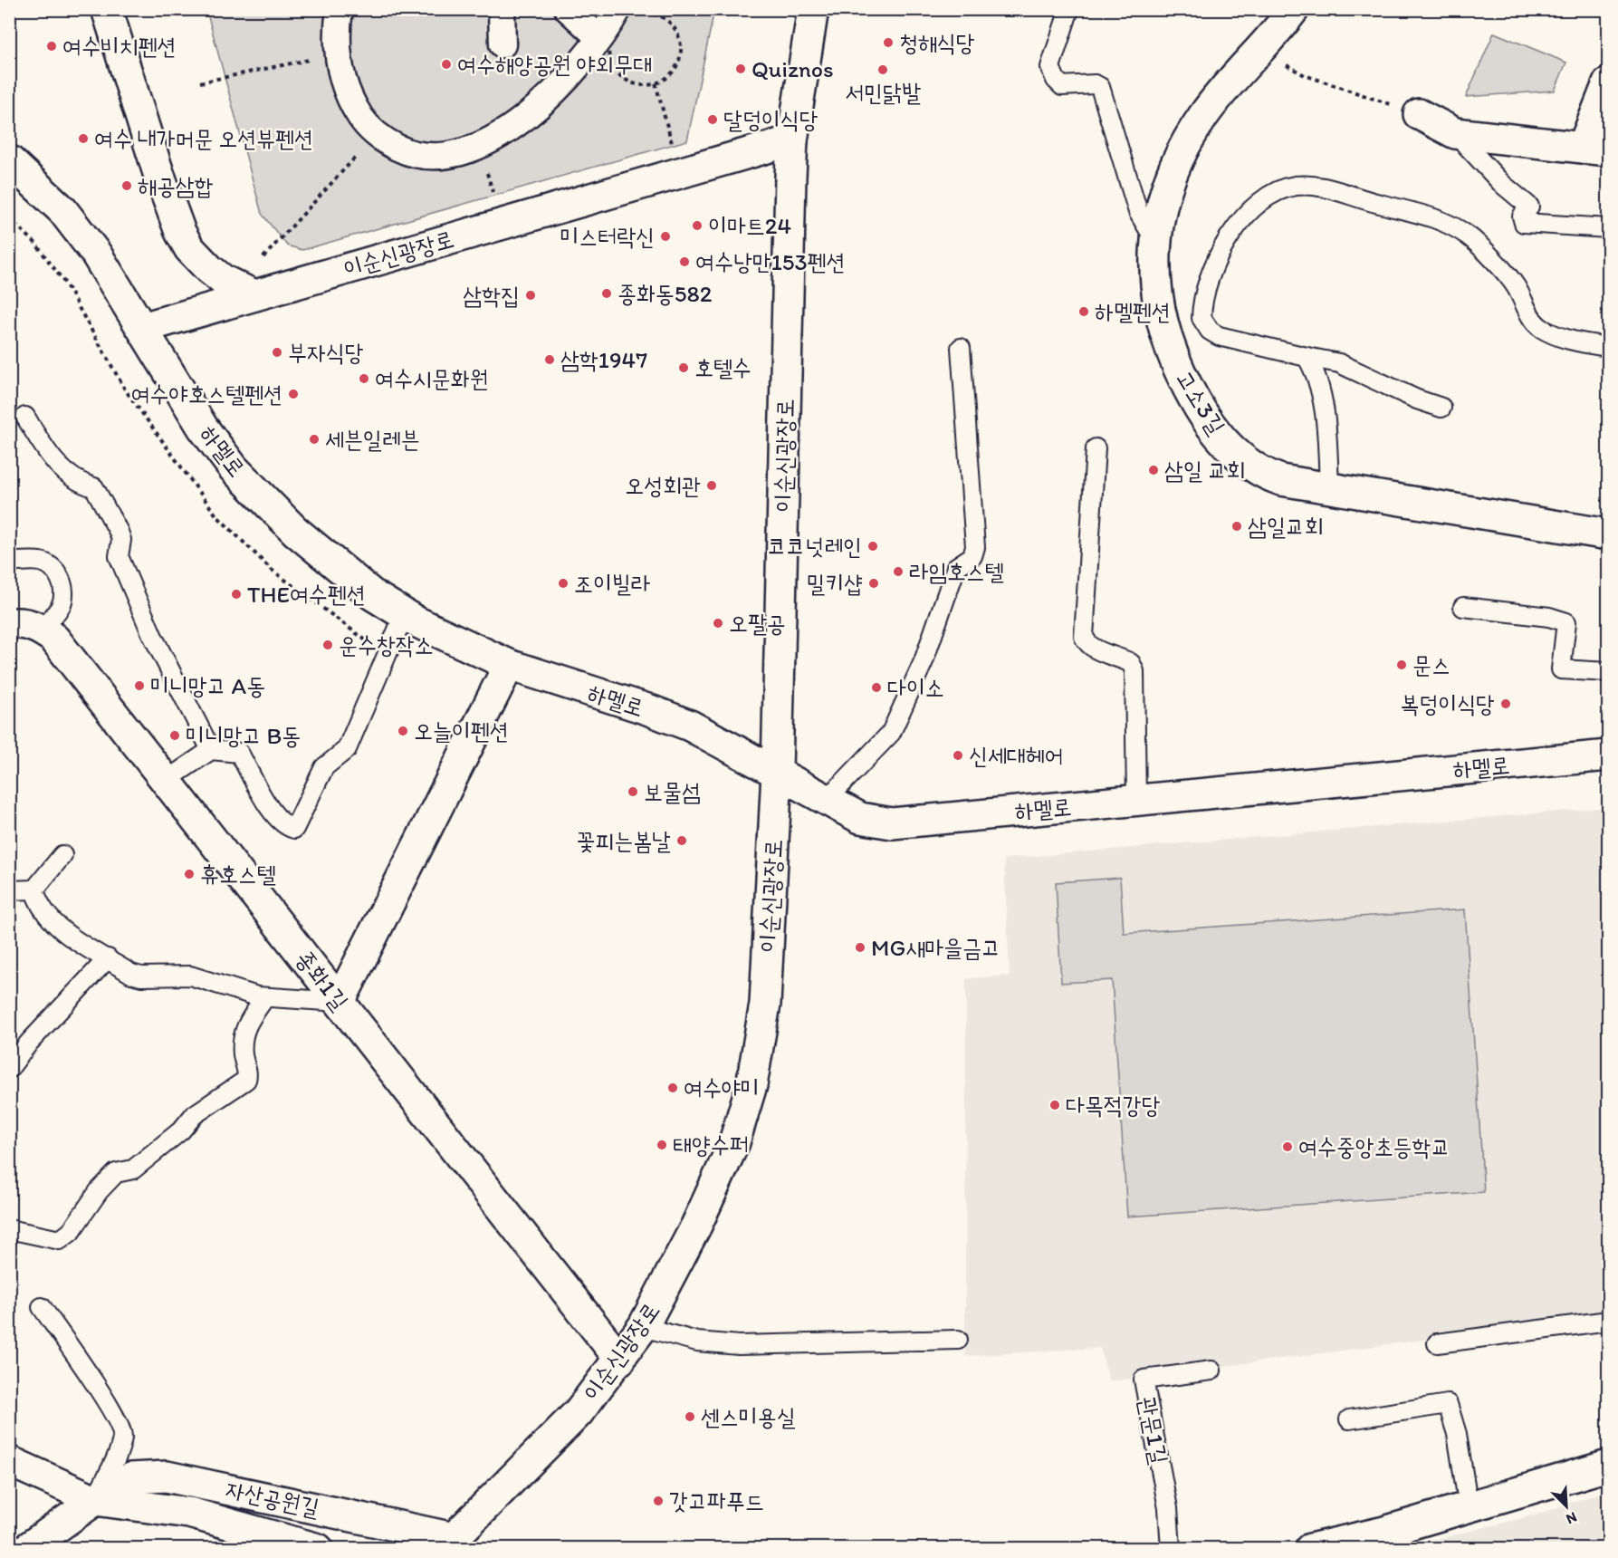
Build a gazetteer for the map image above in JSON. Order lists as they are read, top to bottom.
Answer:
{
  "streets": {
    "street": [
      "이순신광장로",
      "고소3길",
      "하멜로",
      "종화1길",
      "자산공원길"
    ],
    "lane": ["관문1길"]
  },
  "crossings": [
    ["이순신광장로", "하멜로"],
    ["이순신광장로", "종화1길"],
    ["이순신광장로", "자산공원길"]
  ],
  "places": [
    "청해식당",
    "여수비치펜션",
    "여수해양공원 야외무대",
    "Quiznos",
    "서민닭발",
    "달덩이식당",
    "여수 내가머문 오션뷰펜션",
    "해공삼합",
    "이마트24",
    "미스터락신",
    "여수낭만153펜션",
    "종화동582",
    "삼학집",
    "하멜펜션",
    "부자식당",
    "삼학1947",
    "호텔수",
    "여수시문화원",
    "여수야호스텔펜션",
    "세븐일레븐",
    "삼일 교회",
    "오성회관",
    "삼일교회",
    "코코넛레인",
    "라임호스텔",
    "조이빌라",
    "밀키샵",
    "THE여수펜션",
    "오팔공",
    "운수창작소",
    "문스",
    "미니망고 A동",
    "다이소",
    "복덩이식당",
    "오늘이펜션",
    "미니망고 B동",
    "신세대헤어",
    "보물섬",
    "꽃피는봄날",
    "휴호스텔",
    "MG새마을금고",
    "여수야미",
    "다목적강당",
    "태양수퍼",
    "여수중앙초등학교",
    "센스미용실",
    "갓고파푸드"
  ],
  "north": "bottom right"
}
